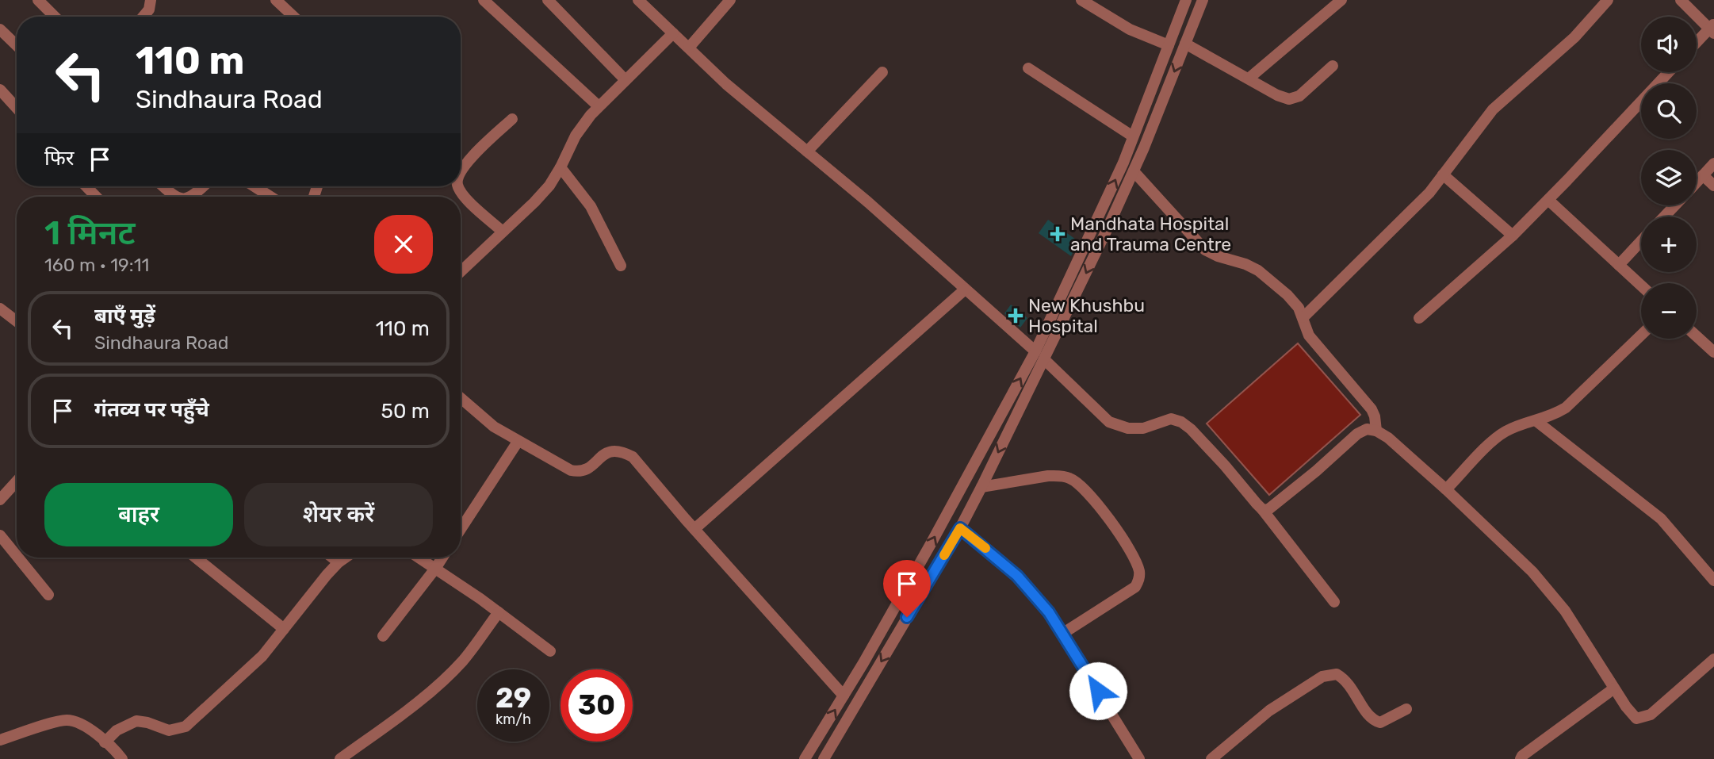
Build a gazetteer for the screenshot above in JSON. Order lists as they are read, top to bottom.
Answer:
{
  "places": {
    "health": ["Mandhata Hospital and Trauma Centre", "New Khushbu Hospital"]
  },
  "page": {
    "map_buttons": ["+", "−"],
    "turn": ["110 m", "Sindhaura Road"],
    "then": "फिर",
    "heading": ["1 मिनट", "160 m · 19:11"],
    "list": [
      {
        "name": "बाएँ मुड़ें",
        "note": "Sindhaura Road",
        "value": "110 m"
      },
      {
        "name": "गंतव्य पर पहुँचे",
        "value": "50 m"
      }
    ],
    "buttons": ["बाहर", "शेयर करें"],
    "speed": "29 km/h",
    "limit": "30"
  }
}
